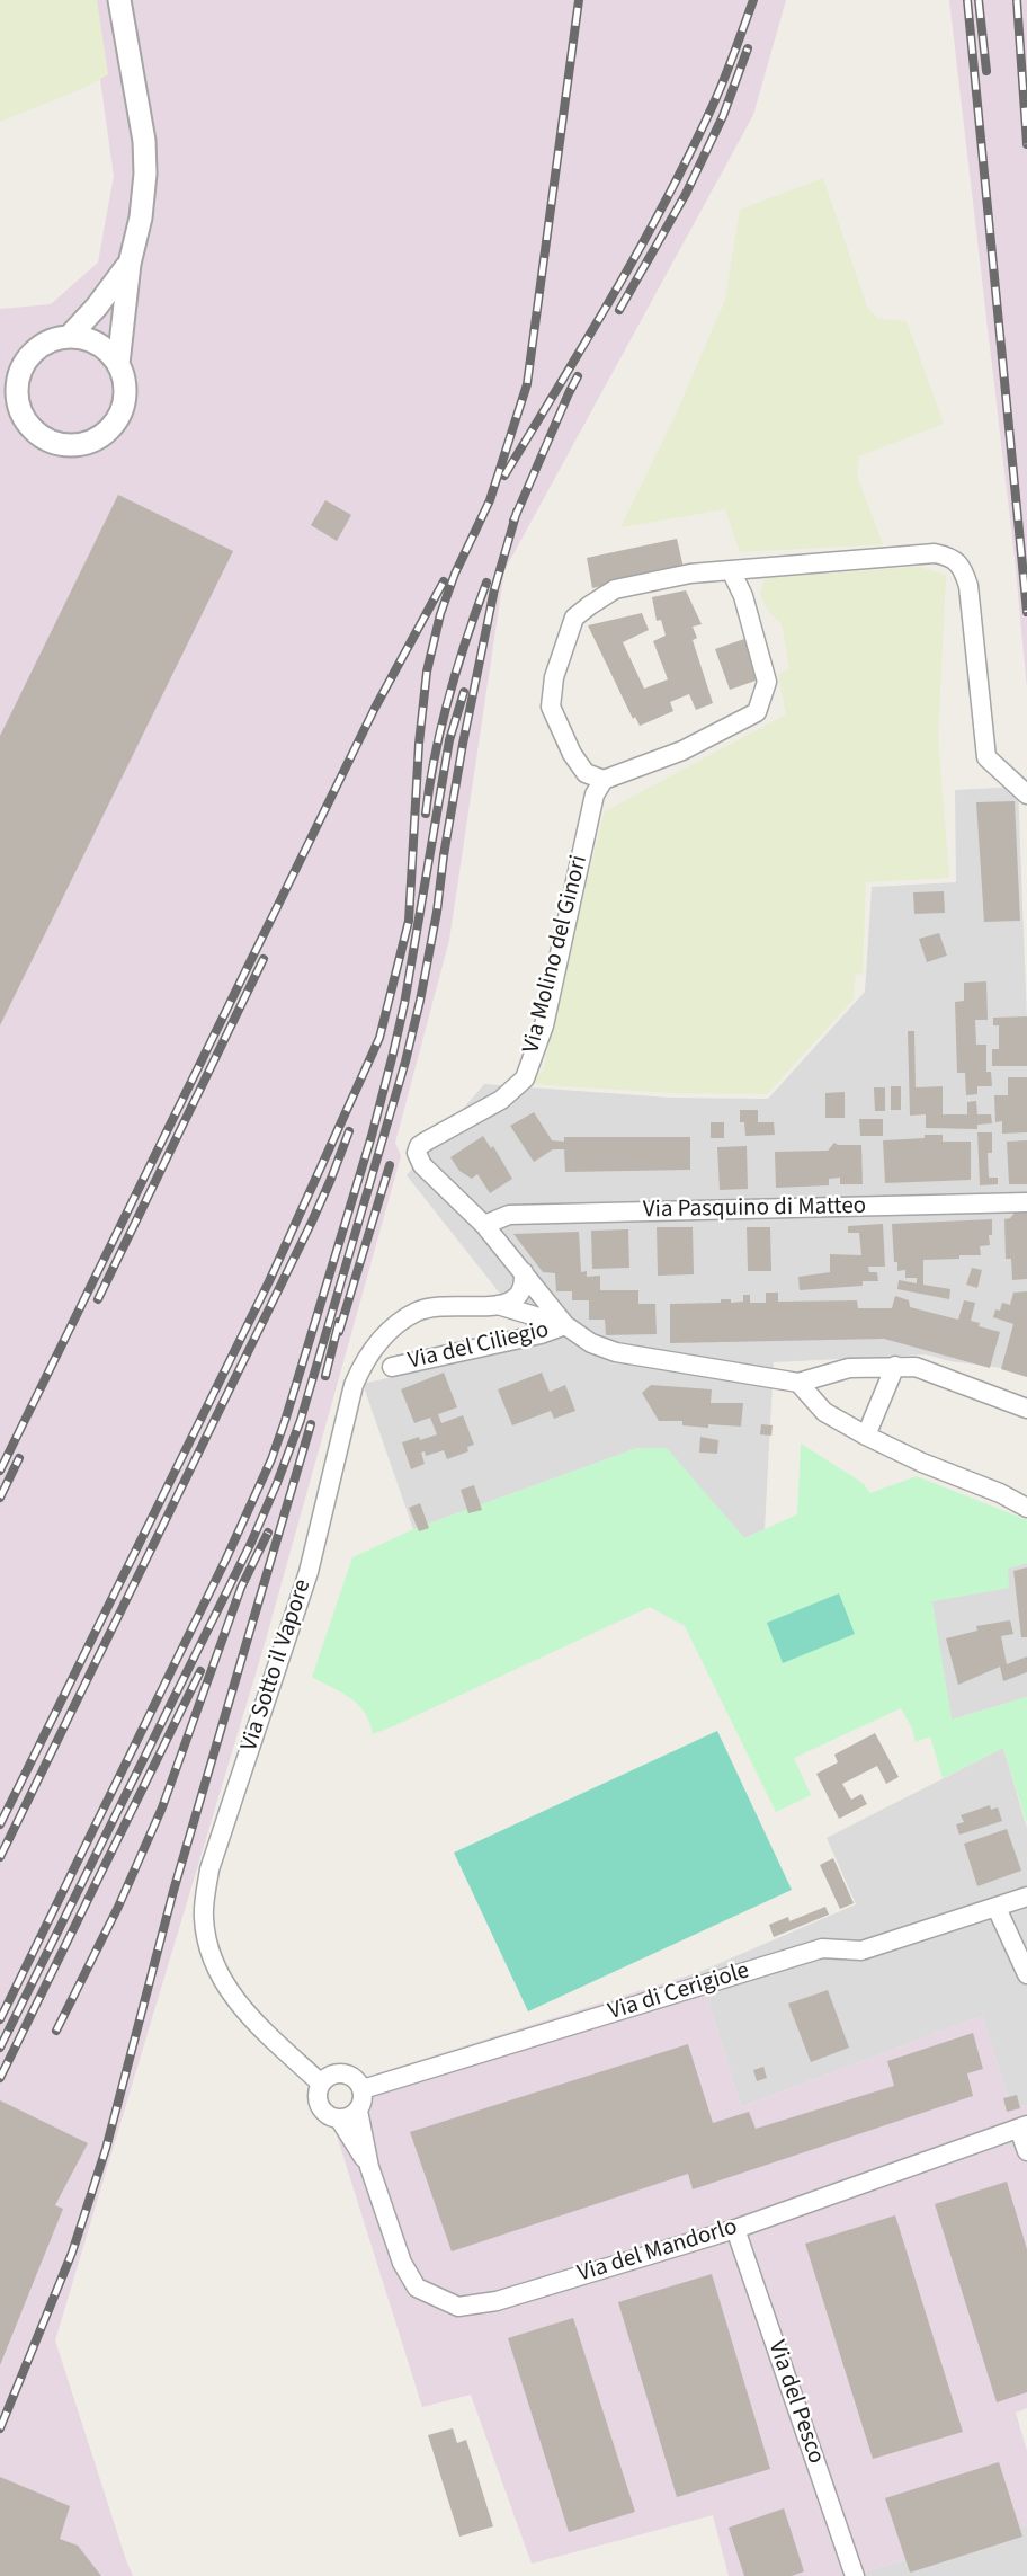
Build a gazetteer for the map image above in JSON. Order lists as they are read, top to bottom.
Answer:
{
  "streets": {
    "street": [
      "Via Molino del Ginori",
      "Via Pasquino di Matteo",
      "Via del Ciliegio",
      "Via Sotto il Vapore",
      "Via di Cerigiole",
      "Via del Mandorlo",
      "Via del Pesco"
    ]
  },
  "crossings": [
    ["Via Molino del Ginori", "Via Pasquino di Matteo"],
    ["Via del Ciliegio", "Via Sotto il Vapore"],
    ["Via Sotto il Vapore", "Via di Cerigiole"],
    ["Via Sotto il Vapore", "Via del Mandorlo"],
    ["Via di Cerigiole", "Via del Mandorlo"],
    ["Via del Mandorlo", "Via del Pesco"]
  ]
}
